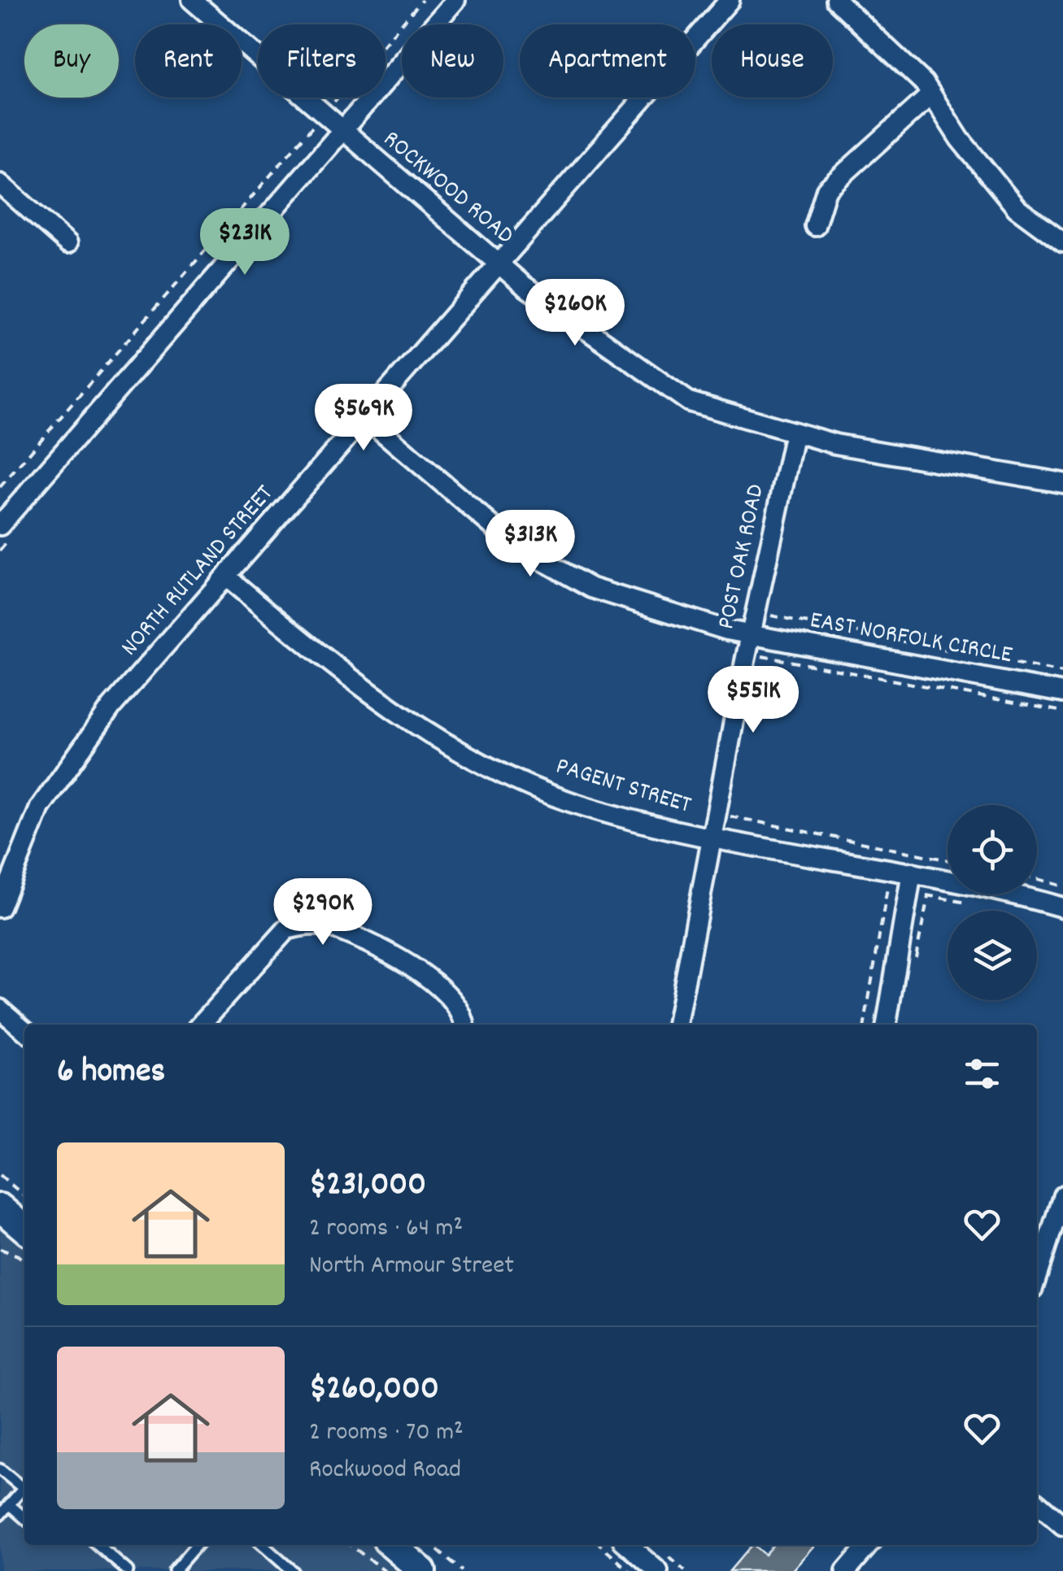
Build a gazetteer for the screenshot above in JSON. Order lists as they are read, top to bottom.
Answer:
{
  "streets": {
    "street": [
      "ROCKWOOD ROAD",
      "POST OAK ROAD",
      "NORTH RUTLAND STREET",
      "EAST NORFOLK CIRCLE",
      "PAGENT STREET"
    ]
  },
  "crossings": [
    ["ROCKWOOD ROAD", "POST OAK ROAD"],
    ["ROCKWOOD ROAD", "NORTH RUTLAND STREET"],
    ["POST OAK ROAD", "EAST NORFOLK CIRCLE"],
    ["POST OAK ROAD", "PAGENT STREET"],
    ["NORTH RUTLAND STREET", "EAST NORFOLK CIRCLE"],
    ["NORTH RUTLAND STREET", "PAGENT STREET"]
  ],
  "page": {
    "chip": [
      "Buy",
      "Rent",
      "Filters",
      "New",
      "Apartment",
      "House"
    ],
    "price": [
      "$231K",
      "$260K",
      "$569K",
      "$313K",
      "$551K",
      "$290K"
    ],
    "heading": "6 homes",
    "list": [
      {
        "name": "$231,000",
        "note": "2 rooms · 64 m² · North Armour Street"
      },
      {
        "name": "$260,000",
        "note": "2 rooms · 70 m² · Rockwood Road"
      }
    ]
  }
}
